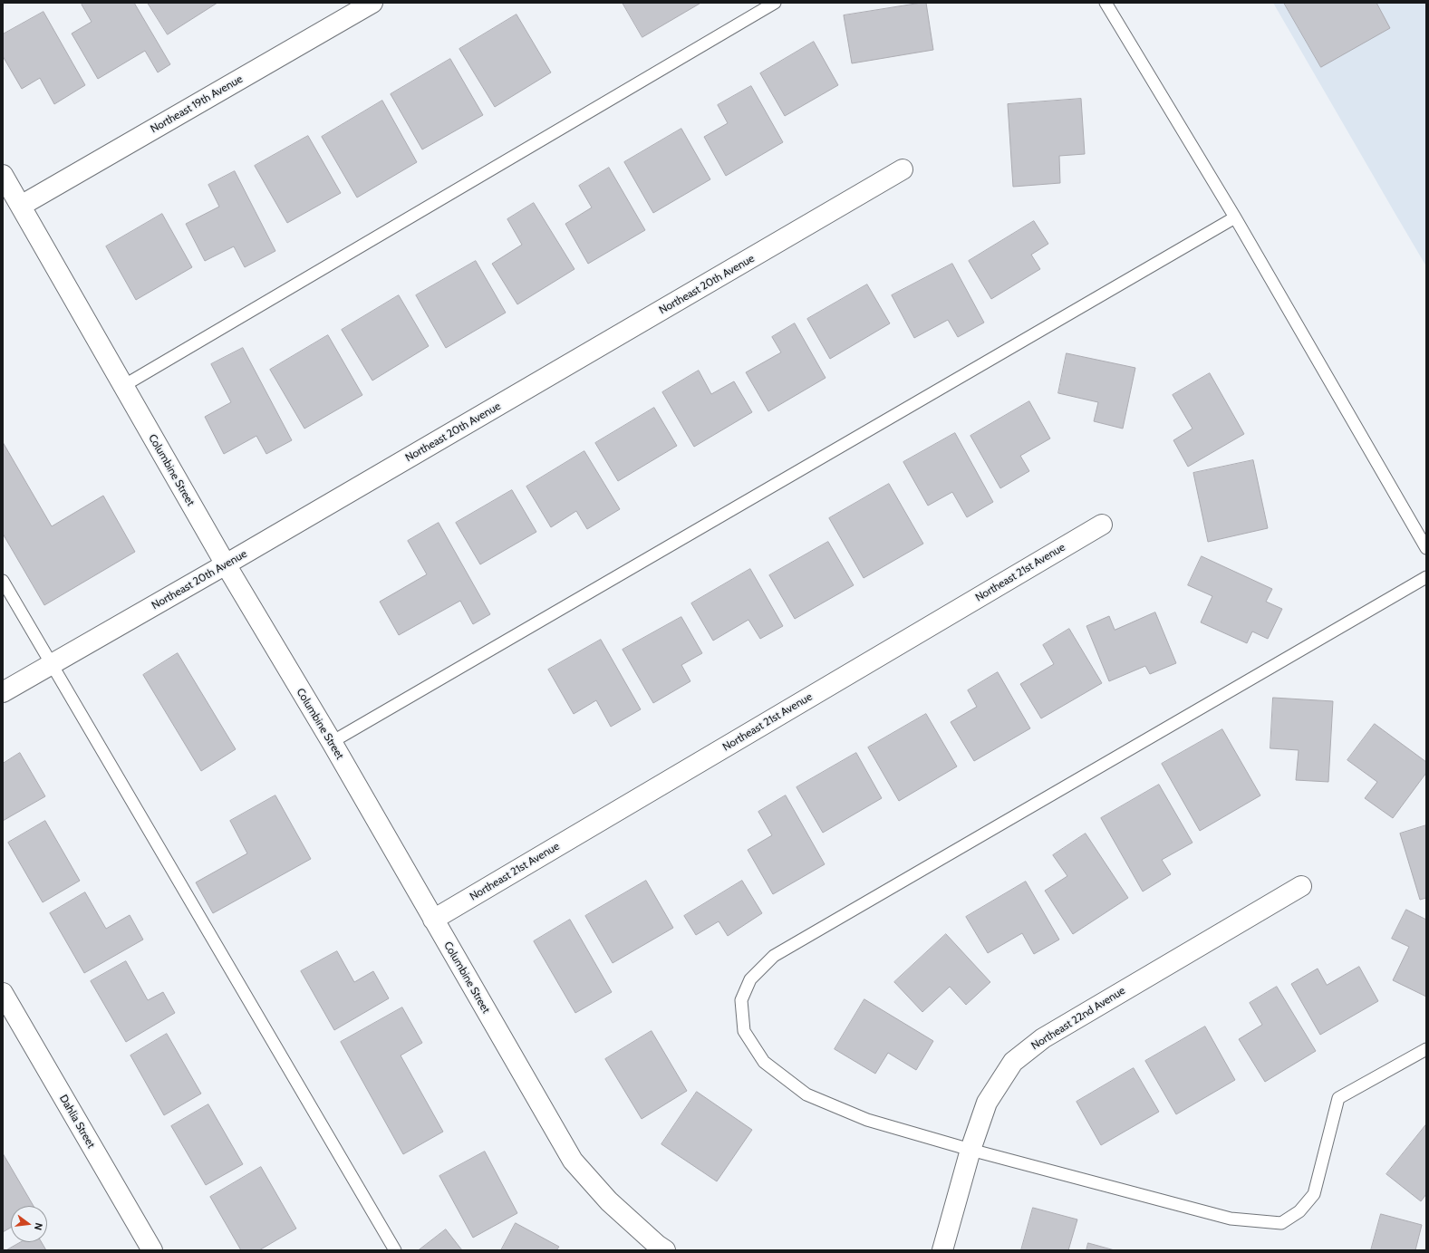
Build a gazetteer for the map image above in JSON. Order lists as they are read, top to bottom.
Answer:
{
  "streets": {
    "street": [
      "Northeast 19th Avenue",
      "Northeast 20th Avenue",
      "Columbine Street",
      "Northeast 21st Avenue",
      "Northeast 22nd Avenue",
      "Dahlia Street"
    ]
  },
  "crossings": [
    ["Northeast 19th Avenue", "Columbine Street"],
    ["Northeast 20th Avenue", "Columbine Street"],
    ["Columbine Street", "Northeast 21st Avenue"]
  ],
  "north": "right"
}
